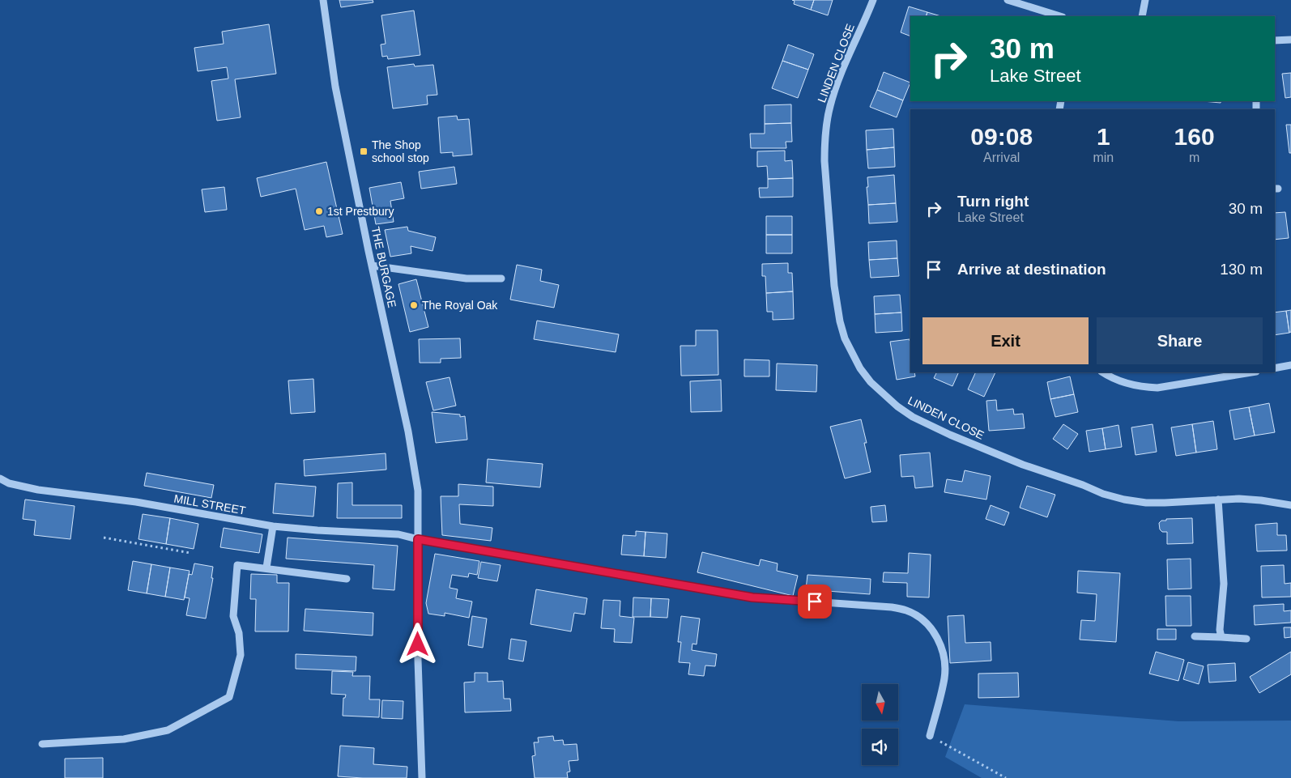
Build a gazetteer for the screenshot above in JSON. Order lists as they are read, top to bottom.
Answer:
{
  "streets": {
    "street": ["LINDEN CLOSE", "THE BURGAGE", "MILL STREET"]
  },
  "crossings": [
    ["THE BURGAGE", "MILL STREET"]
  ],
  "places": {
    "transit": ["The Shop school stop"],
    "other": ["1st Prestbury", "The Royal Oak"]
  },
  "north": "bottom",
  "page": {
    "turn": ["30 m", "Lake Street"],
    "eta": [
      "09:08",
      "Arrival",
      "1",
      "min",
      "160",
      "m"
    ],
    "list": [
      {
        "name": "Turn right",
        "note": "Lake Street",
        "value": "30 m"
      },
      {
        "name": "Arrive at destination",
        "value": "130 m"
      }
    ],
    "buttons": ["Exit", "Share"]
  }
}
